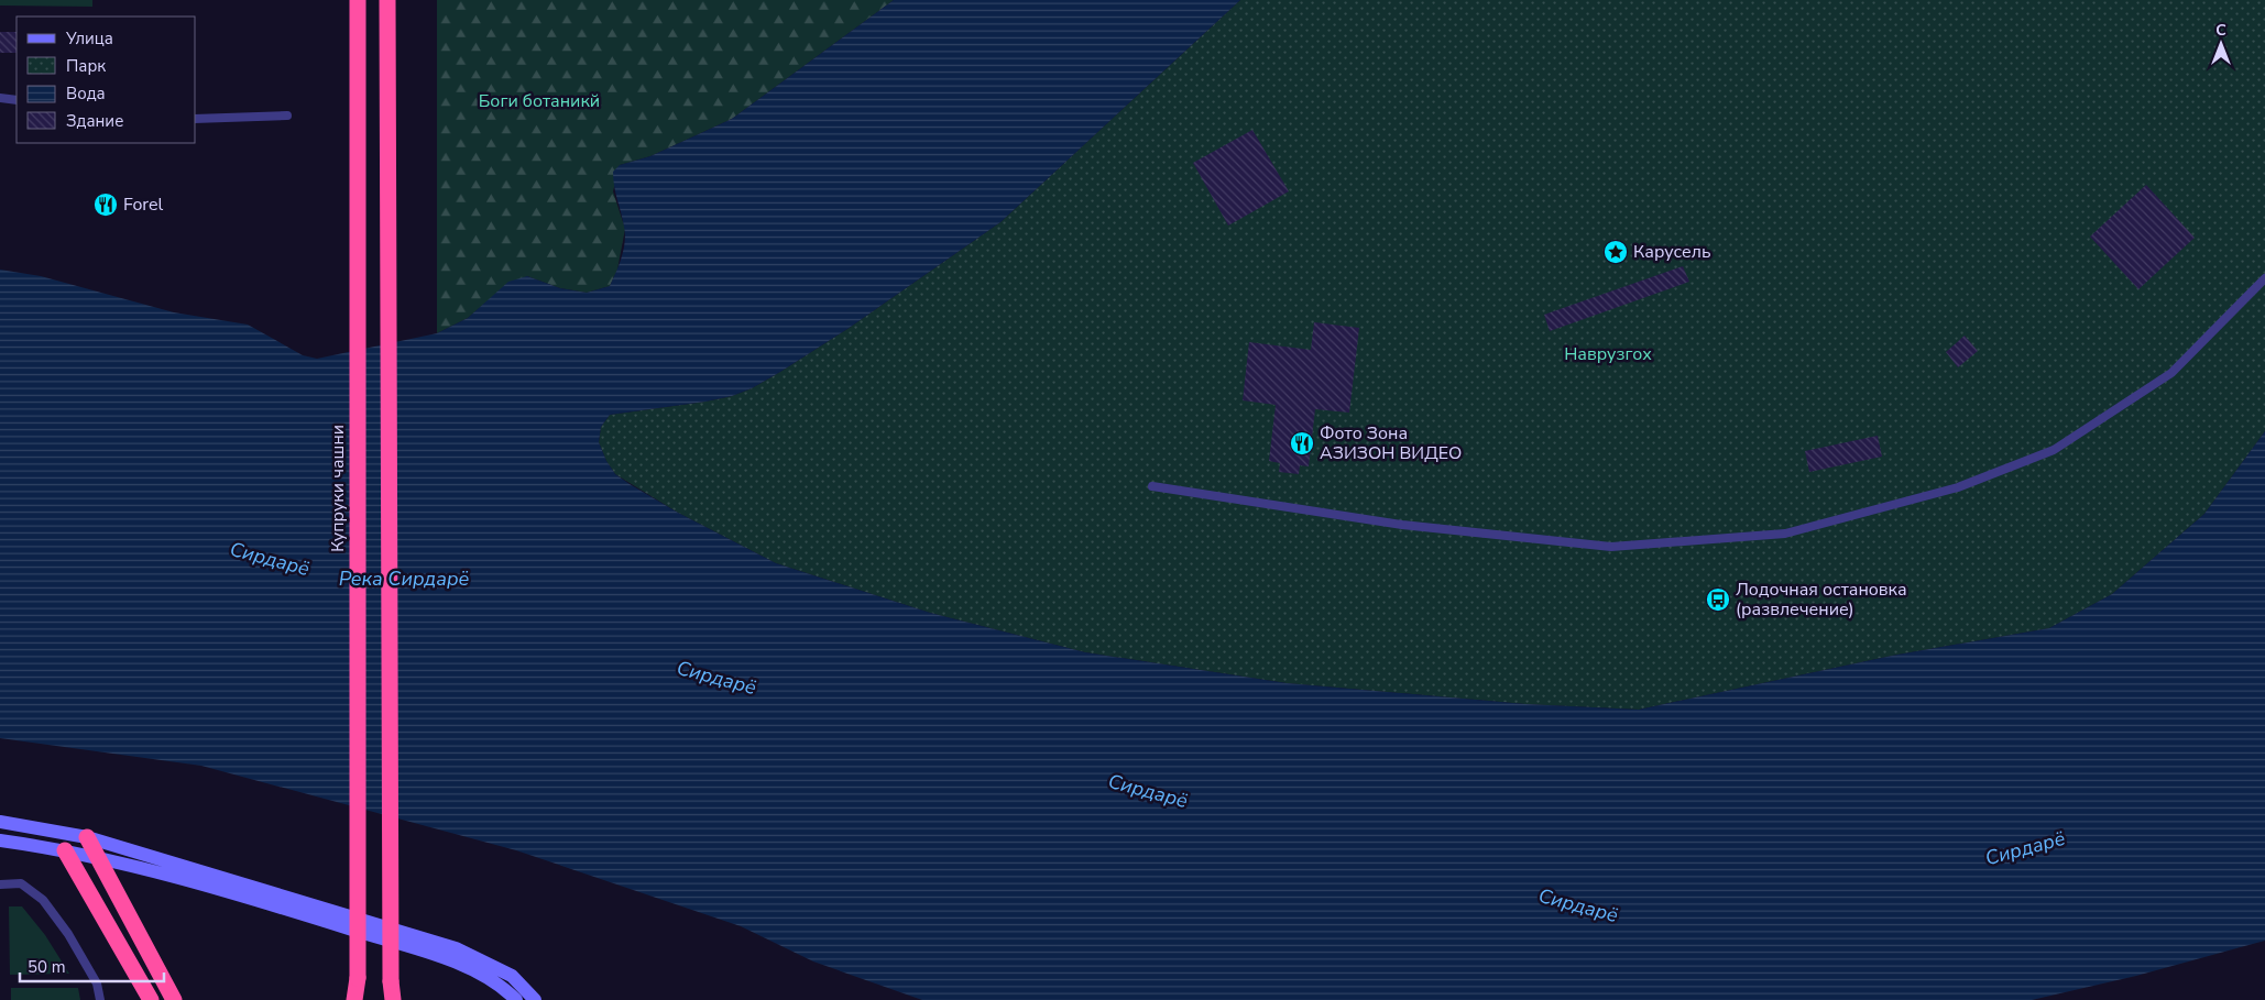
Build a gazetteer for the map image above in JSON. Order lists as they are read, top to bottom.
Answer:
{
  "streets": {
    "highway": ["Купруки чашни"]
  },
  "water": ["Сирдарё", "Река Сирдарё"],
  "parks": ["Боги ботаникй", "Наврузгох"],
  "places": {
    "restaurant": ["Forel", "Фото Зона АЗИЗОН ВИДЕО"],
    "place": ["Карусель"],
    "bus stop": ["Лодочная остановка (развлечение)"]
  },
  "legend": [
    "Улица",
    "Парк",
    "Вода",
    "Здание"
  ],
  "scale_bar": "50 m",
  "north": "top"
}
